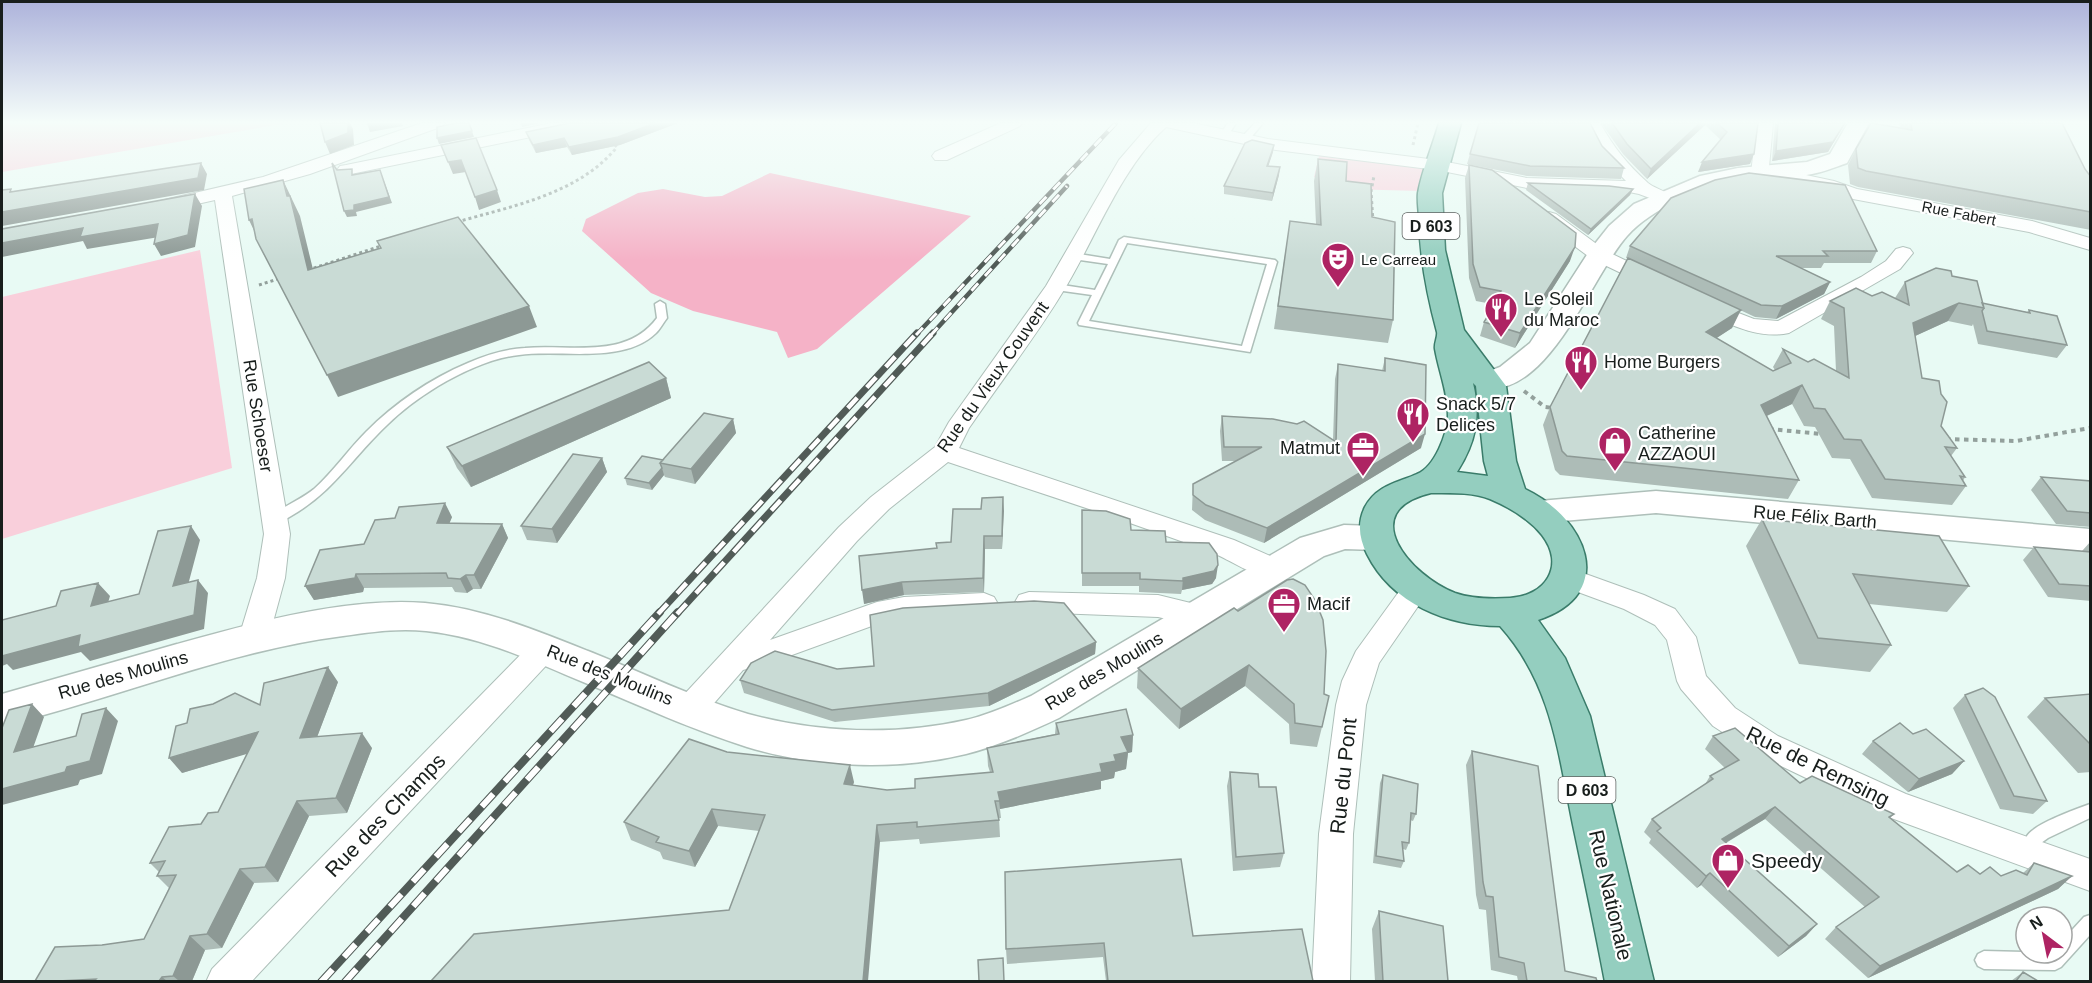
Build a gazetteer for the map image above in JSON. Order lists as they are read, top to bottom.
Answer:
{
  "streets": {
    "main road": ["D 603", "Rue Nationale"],
    "street": [
      "Rue Fabert",
      "Rue du Vieux Couvent",
      "Rue Schoeser",
      "Rue Félix Barth",
      "Rue des Moulins",
      "Rue de Remsing",
      "Rue du Pont",
      "Rue des Champs"
    ]
  },
  "crossings": [
    ["D 603", "Rue Félix Barth"],
    ["D 603", "Rue des Moulins"],
    ["D 603", "Rue de Remsing"],
    ["D 603", "Rue du Pont"],
    ["D 603", "Rue Nationale"],
    ["Rue du Vieux Couvent", "Rue des Moulins"],
    ["Rue Schoeser", "Rue des Moulins"],
    ["Rue Félix Barth", "Rue des Moulins"],
    ["Rue Félix Barth", "Rue de Remsing"],
    ["Rue Félix Barth", "Rue du Pont"],
    ["Rue Félix Barth", "Rue Nationale"],
    ["Rue des Moulins", "Rue de Remsing"],
    ["Rue des Moulins", "Rue du Pont"],
    ["Rue des Moulins", "Rue des Champs"],
    ["Rue des Moulins", "Rue Nationale"],
    ["Rue de Remsing", "Rue du Pont"],
    ["Rue de Remsing", "Rue Nationale"],
    ["Rue du Pont", "Rue Nationale"]
  ],
  "places": {
    "theatre": ["Le Carreau"],
    "restaurant": ["Le Soleil du Maroc", "Home Burgers", "Snack 5/7 Delices"],
    "shop": ["Catherine AZZAOUI", "Speedy"],
    "office": ["Matmut", "Macif"]
  },
  "north": "top left"
}
